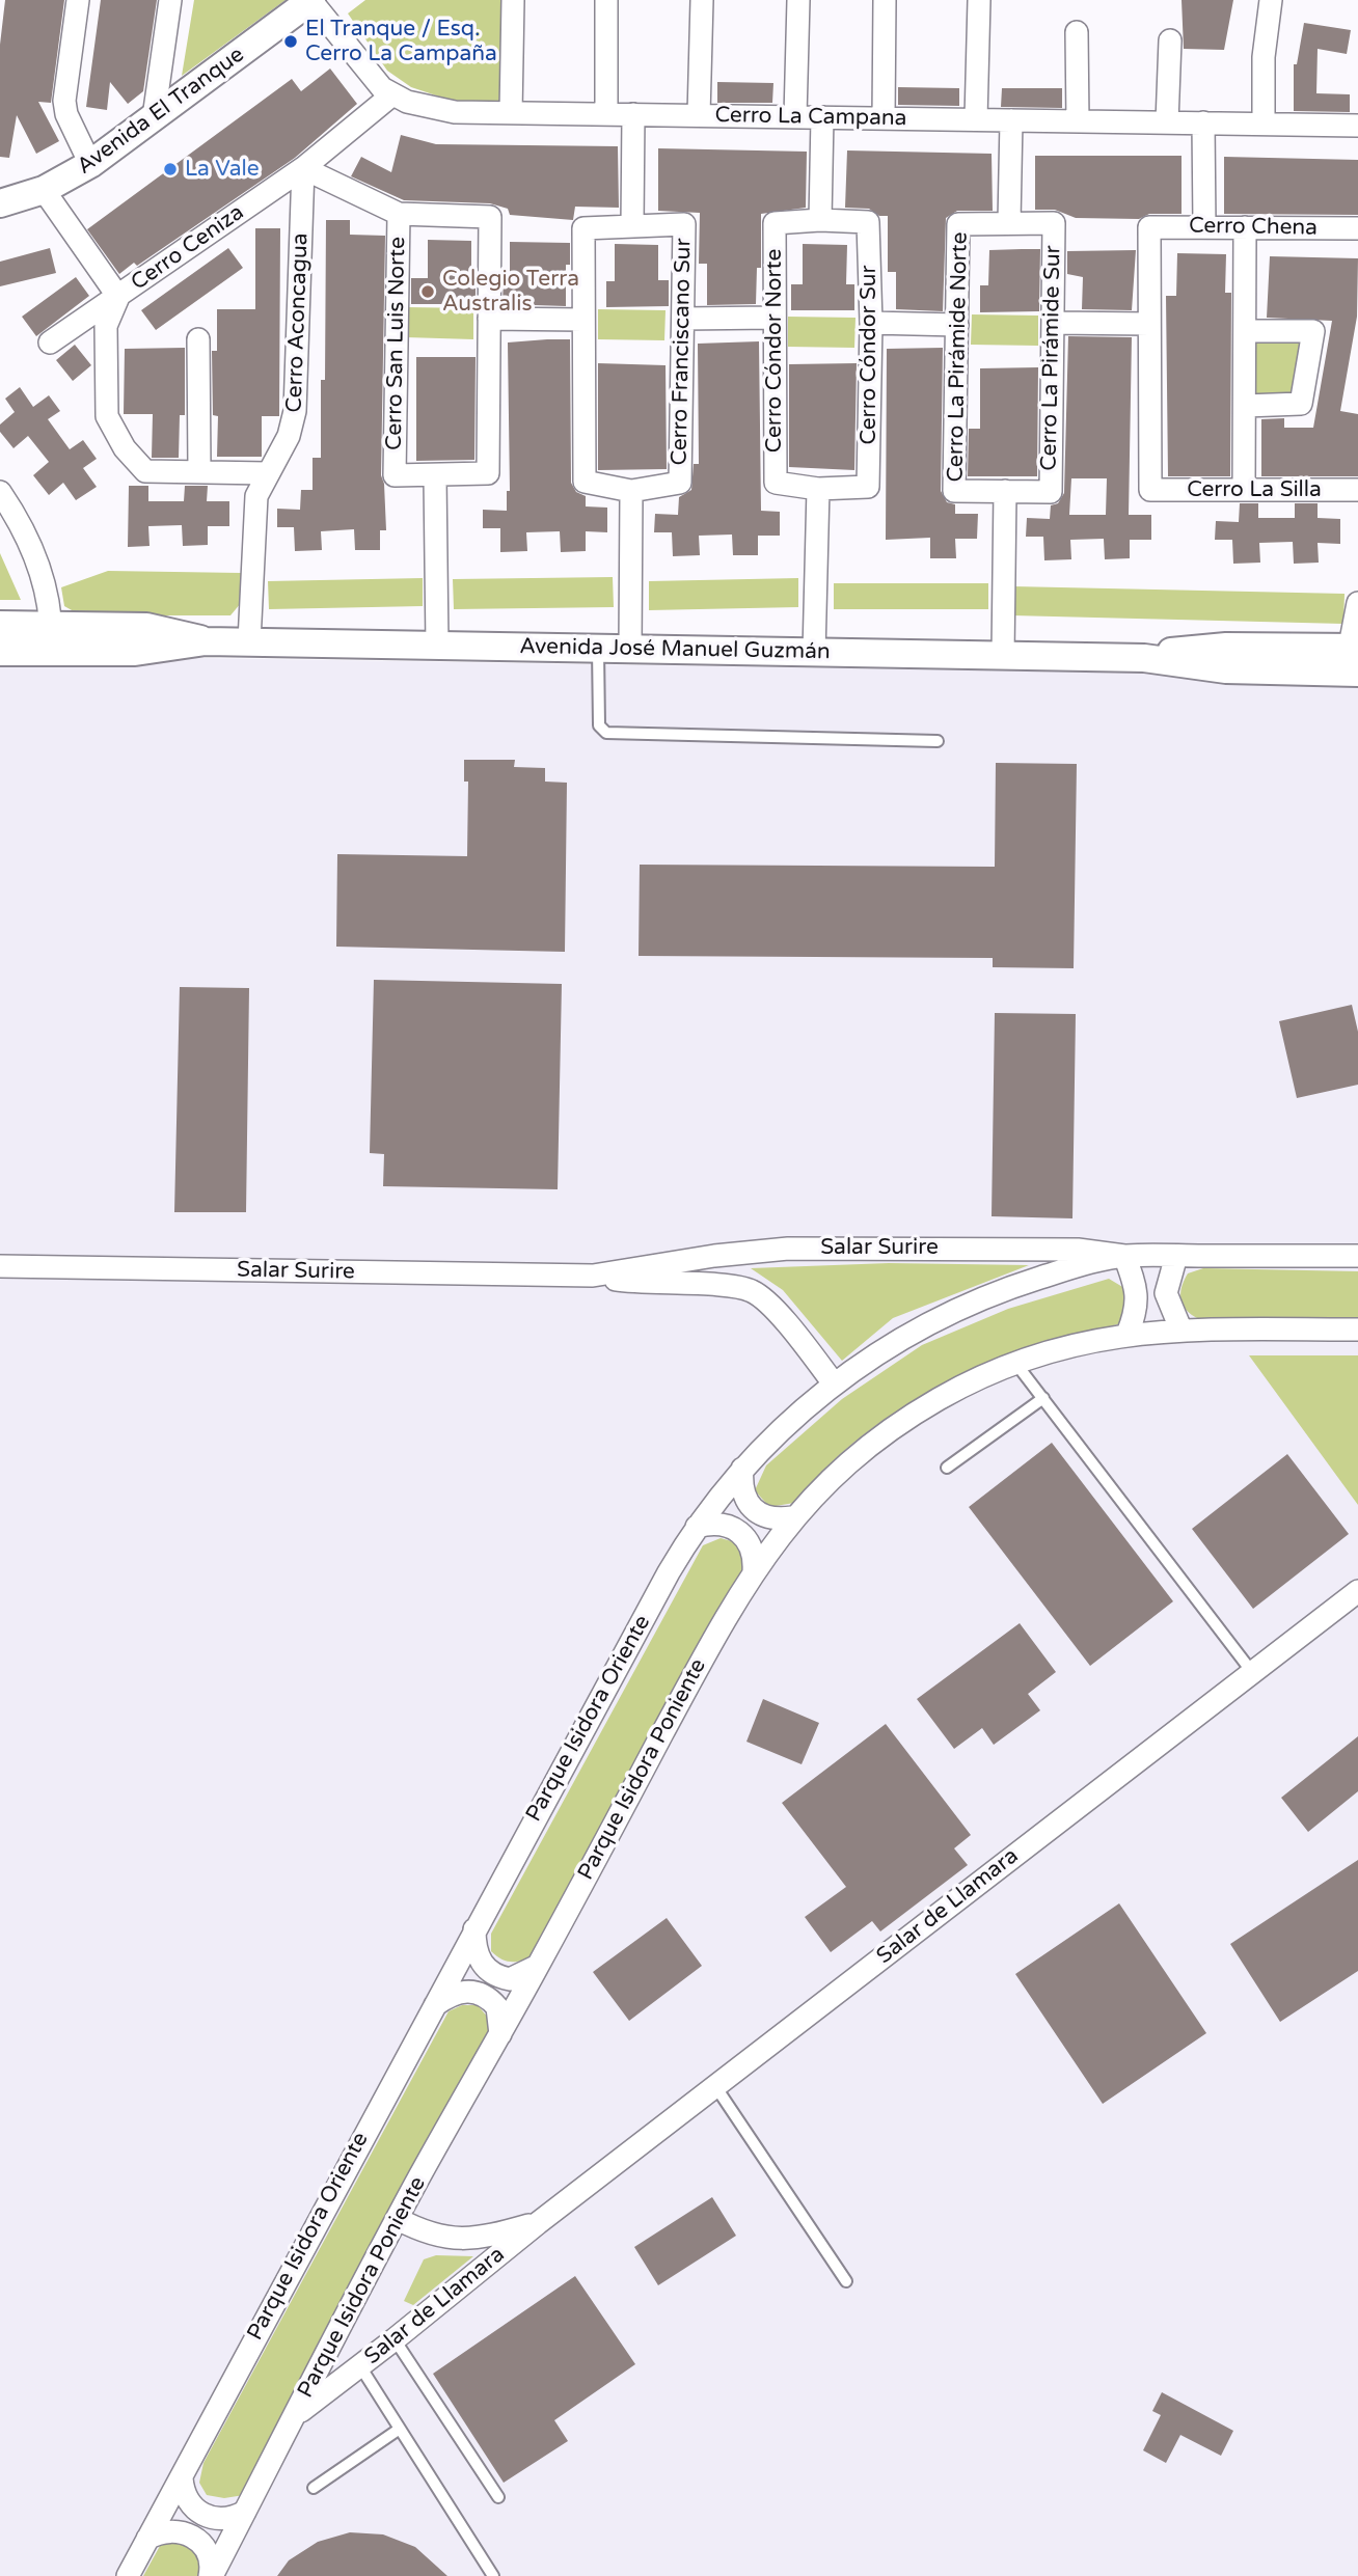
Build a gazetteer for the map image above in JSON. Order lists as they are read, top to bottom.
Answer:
{
  "streets": {
    "street": [
      "Avenida El Tranque",
      "Cerro La Campana",
      "Cerro Chena",
      "Cerro Ceniza",
      "Cerro Aconcagua",
      "Cerro San Luis Norte",
      "Cerro Cóndor Norte",
      "Cerro Franciscano Sur",
      "Cerro Cóndor Sur",
      "Cerro La Pirámide Norte",
      "Cerro La Pirámide Sur",
      "Cerro La Silla",
      "Avenida José Manuel Guzmán",
      "Salar Surire",
      "Parque Isidora Oriente",
      "Parque Isidora Poniente",
      "Salar de Llamara"
    ]
  },
  "crossings": [
    ["Avenida El Tranque", "Cerro La Campana"],
    ["Cerro La Campana", "Cerro Ceniza"],
    ["Cerro Chena", "Cerro La Silla"],
    ["Cerro Ceniza", "Cerro Aconcagua"],
    ["Cerro Aconcagua", "Avenida José Manuel Guzmán"],
    ["Cerro Cóndor Norte", "Cerro Cóndor Sur"],
    ["Cerro La Pirámide Norte", "Cerro La Pirámide Sur"],
    ["Salar Surire", "Parque Isidora Oriente"],
    ["Parque Isidora Poniente", "Salar de Llamara"]
  ],
  "places": ["El Tranque / Esq. Cerro La Campaña", "La Vale", "Colegio Terra Australis"]
}
